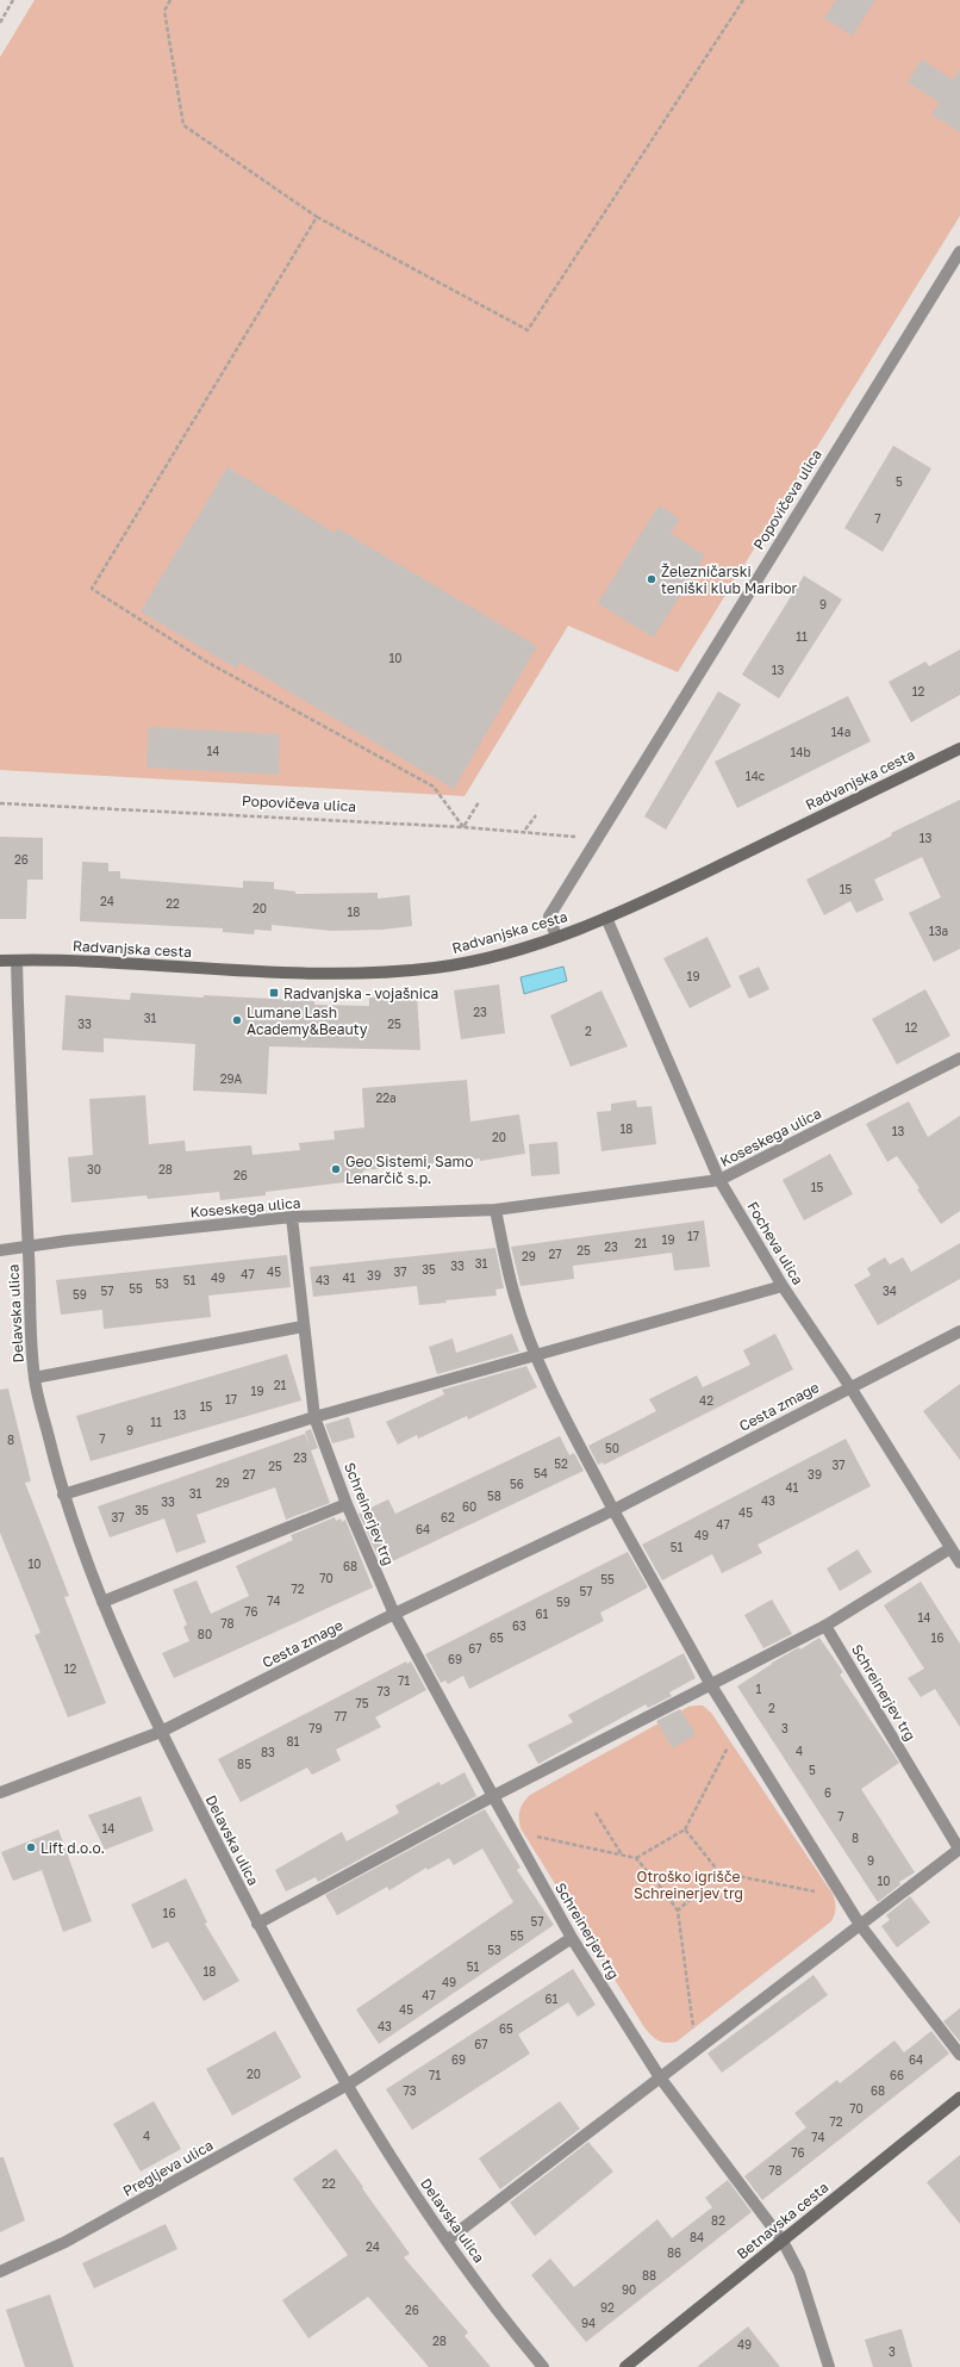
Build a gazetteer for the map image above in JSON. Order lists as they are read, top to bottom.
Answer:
{
  "streets": {
    "street": [
      "Popovičeva ulica",
      "Radvanjska cesta",
      "Koseskega ulica",
      "Focheva ulica",
      "Delavska ulica",
      "Cesta zmage",
      "Schreinerjev trg",
      "Pregljeva ulica",
      "Betnavska cesta"
    ]
  },
  "crossings": [
    ["Popovičeva ulica", "Radvanjska cesta"],
    ["Radvanjska cesta", "Focheva ulica"],
    ["Radvanjska cesta", "Delavska ulica"],
    ["Koseskega ulica", "Focheva ulica"],
    ["Koseskega ulica", "Delavska ulica"],
    ["Koseskega ulica", "Schreinerjev trg"],
    ["Focheva ulica", "Cesta zmage"],
    ["Delavska ulica", "Cesta zmage"],
    ["Delavska ulica", "Schreinerjev trg"],
    ["Delavska ulica", "Pregljeva ulica"],
    ["Cesta zmage", "Schreinerjev trg"],
    ["Schreinerjev trg", "Betnavska cesta"]
  ],
  "parks": ["Otroško igrišče Schreinerjev trg"],
  "places": {
    "other": [
      "Železničarski teniški klub Maribor",
      "Lumane Lash Academy&Beauty",
      "Geo Sistemi, Samo Lenarčič s.p.",
      "Lift d.o.o."
    ],
    "transit": ["Radvanjska - vojašnica"]
  },
  "house_numbers": [
    "5",
    "7",
    "9",
    "11",
    "10",
    "13",
    "12",
    "14a",
    "14",
    "14b",
    "14c",
    "13",
    "26",
    "15",
    "24",
    "22",
    "20",
    "18",
    "13a",
    "19",
    "23",
    "31",
    "33",
    "25",
    "12",
    "2",
    "29A",
    "22a",
    "18",
    "13",
    "20",
    "30",
    "28",
    "26",
    "15",
    "17",
    "19",
    "21",
    "23",
    "25",
    "27",
    "29",
    "31",
    "33",
    "35",
    "45",
    "37",
    "47",
    "39",
    "49",
    "41",
    "51",
    "43",
    "53",
    "55",
    "57",
    "34",
    "59",
    "21",
    "19",
    "17",
    "42",
    "15",
    "13",
    "11",
    "9",
    "7",
    "8",
    "50",
    "23",
    "52",
    "37",
    "25",
    "54",
    "27",
    "39",
    "29",
    "56",
    "41",
    "31",
    "58",
    "43",
    "33",
    "60",
    "35",
    "45",
    "37",
    "62",
    "47",
    "64",
    "49",
    "51",
    "10",
    "68",
    "70",
    "55",
    "72",
    "57",
    "74",
    "59",
    "76",
    "61",
    "14",
    "78",
    "63",
    "80",
    "65",
    "16",
    "67",
    "69",
    "12",
    "71",
    "1",
    "73",
    "75",
    "2",
    "77",
    "79",
    "3",
    "81",
    "4",
    "83",
    "85",
    "5",
    "6",
    "7",
    "14",
    "8",
    "9",
    "10",
    "16",
    "57",
    "55",
    "53",
    "51",
    "18",
    "49",
    "47",
    "61",
    "45",
    "43",
    "65",
    "67",
    "69",
    "64",
    "20",
    "71",
    "66",
    "73",
    "68",
    "70",
    "72",
    "4",
    "74",
    "76",
    "78",
    "22",
    "82",
    "84",
    "24",
    "86",
    "88",
    "90",
    "92",
    "26",
    "94",
    "28",
    "49",
    "3"
  ]
}
